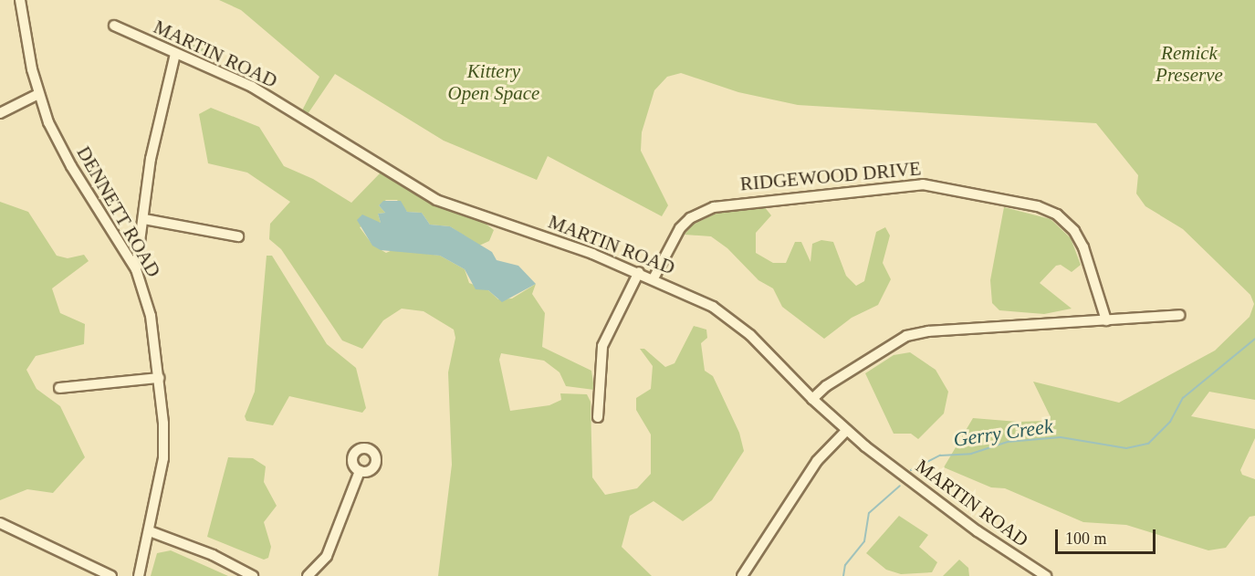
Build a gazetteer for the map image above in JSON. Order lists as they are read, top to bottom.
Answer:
{
  "streets": {
    "street": ["MARTIN ROAD", "RIDGEWOOD DRIVE", "DENNETT ROAD"]
  },
  "crossings": [
    ["MARTIN ROAD", "RIDGEWOOD DRIVE"]
  ],
  "water": ["Gerry Creek"],
  "parks": ["Remick Preserve", "Kittery Open Space"],
  "scale_bar": "100 m"
}
